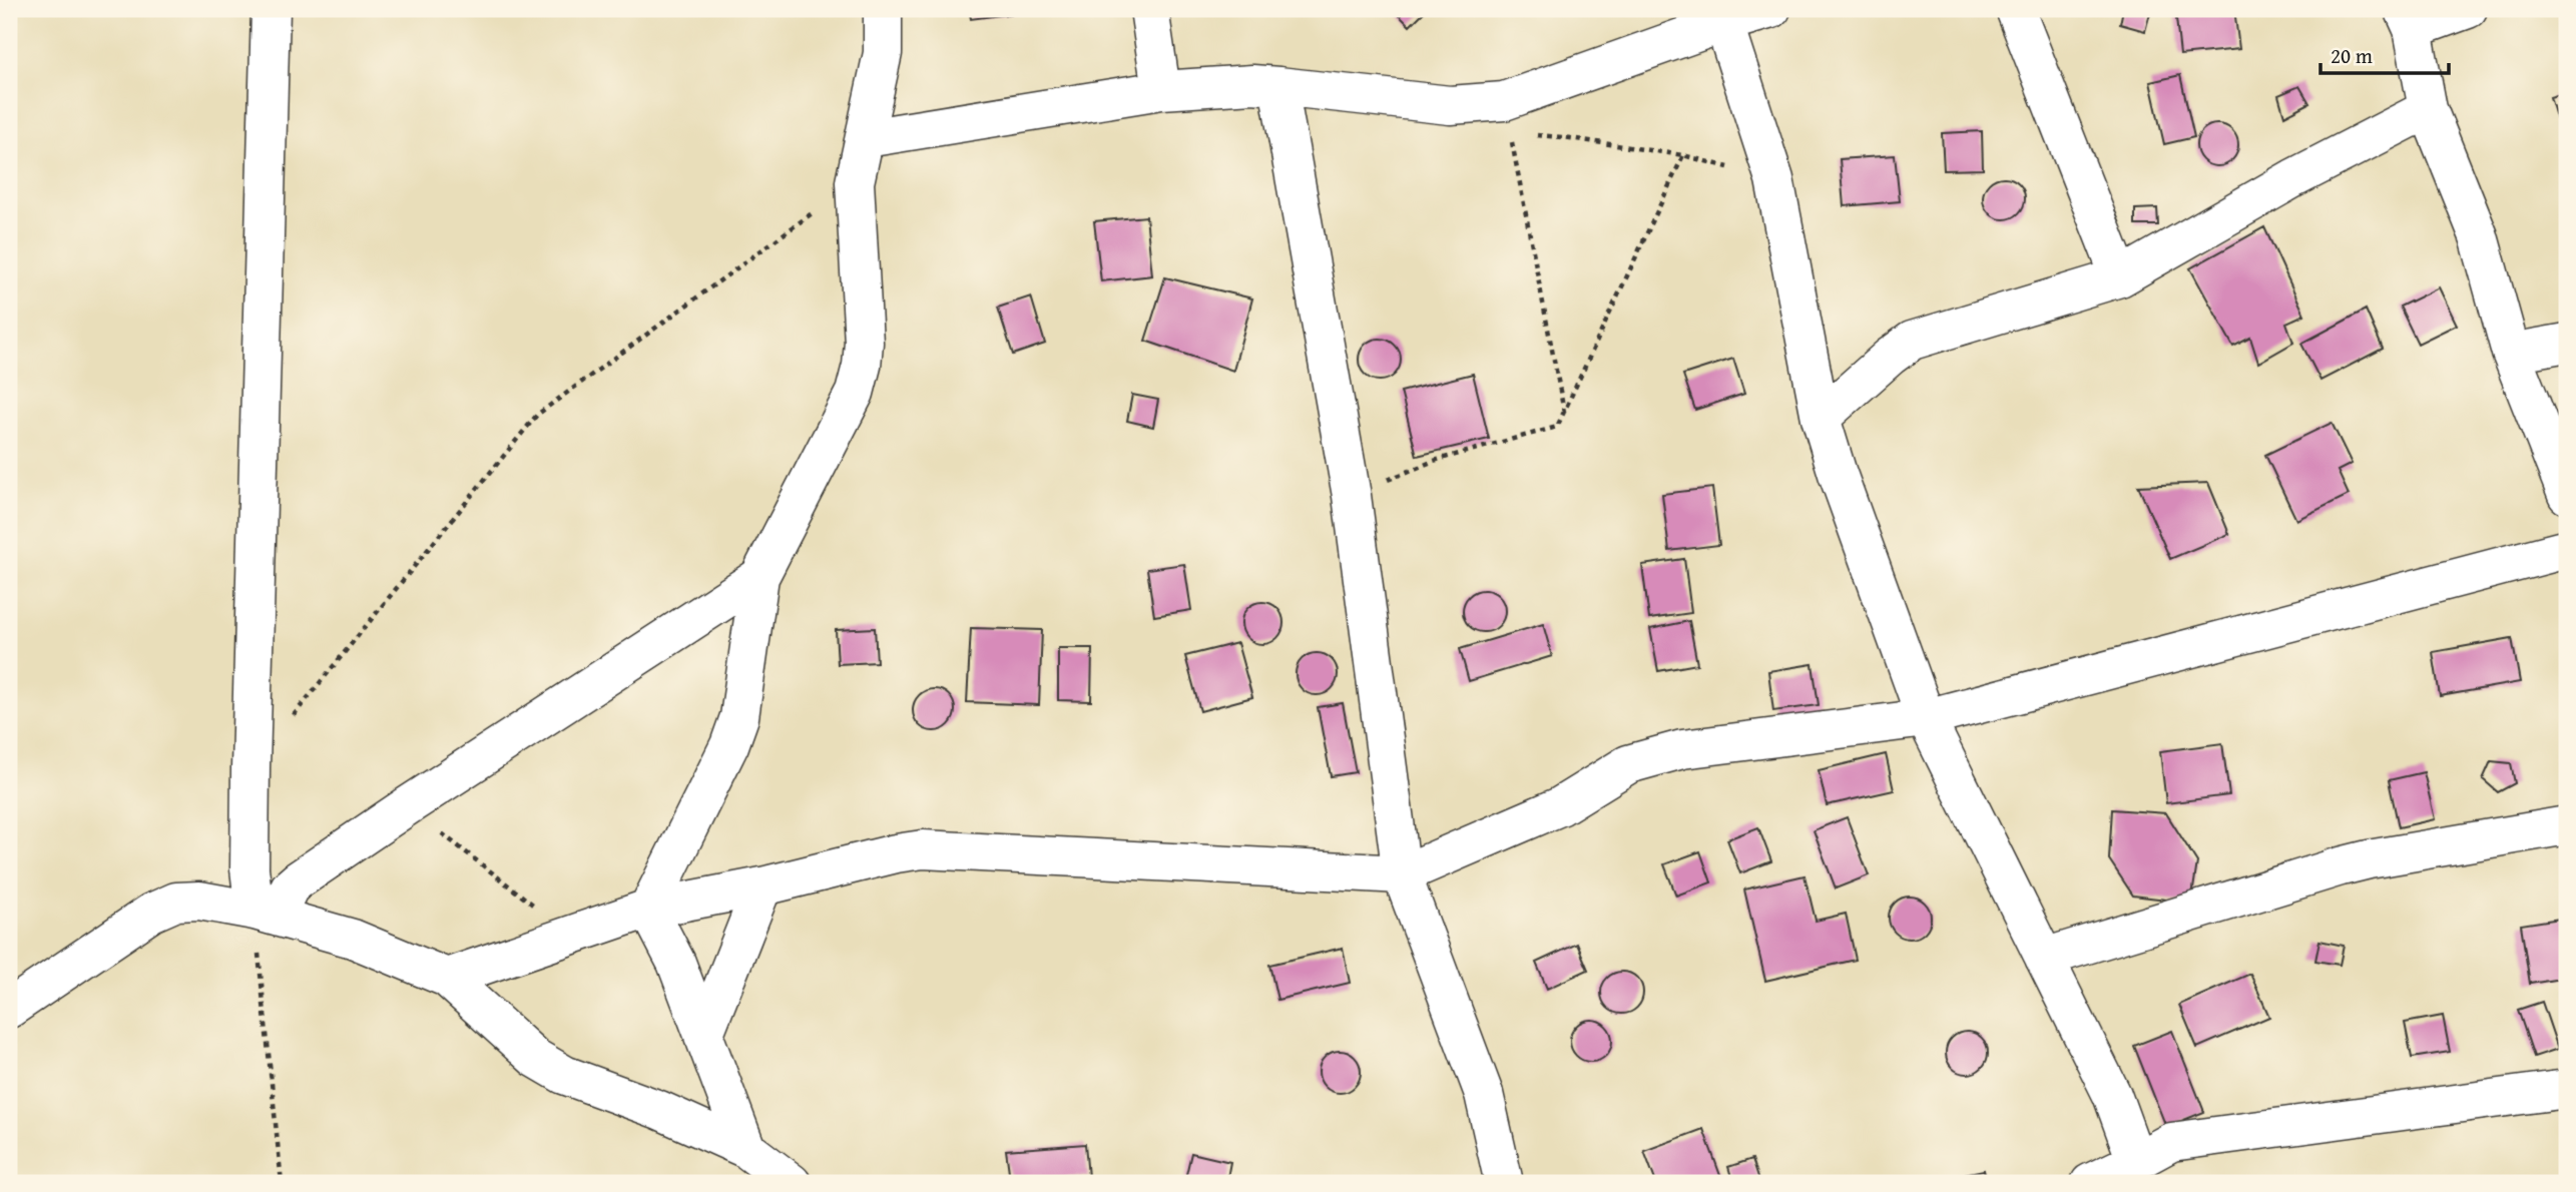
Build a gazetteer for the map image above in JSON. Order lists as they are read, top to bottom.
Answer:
{
  "scale_bar": "20 m"
}
